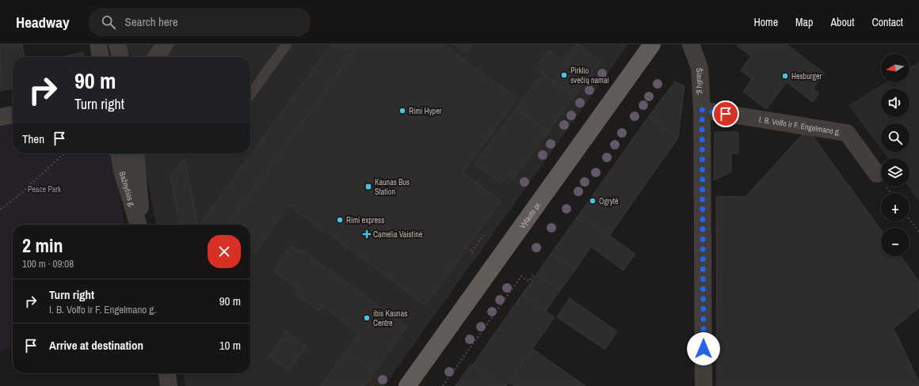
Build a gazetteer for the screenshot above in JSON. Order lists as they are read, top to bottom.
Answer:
{
  "streets": {
    "main road": ["Vytauto pr."],
    "street": ["Šiaulių g.", "I. B. Volfo ir F. Engelmano g.", "Bažnyčios g."]
  },
  "crossings": [
    ["Šiaulių g.", "I. B. Volfo ir F. Engelmano g."]
  ],
  "parks": ["Peace Park"],
  "places": {
    "other": [
      "Pirklio svečių namai",
      "Hesburger",
      "Rimi Hyper",
      "Ogrytė",
      "Rimi express",
      "ibis Kaunas Centre"
    ],
    "transit": ["Kaunas Bus Station"],
    "health": ["Camelia Vaistinė"]
  },
  "north": "left",
  "page": {
    "header": "Headway",
    "search": "Search here",
    "nav": [
      "Home",
      "Map",
      "About",
      "Contact"
    ],
    "map_buttons": ["+", "−"],
    "turn": ["90 m", "Turn right"],
    "then": "Then",
    "heading": ["2 min", "100 m · 09:08"],
    "list": [
      {
        "name": "Turn right",
        "note": "I. B. Volfo ir F. Engelmano g.",
        "value": "90 m"
      },
      {
        "name": "Arrive at destination",
        "value": "10 m"
      }
    ]
  }
}
